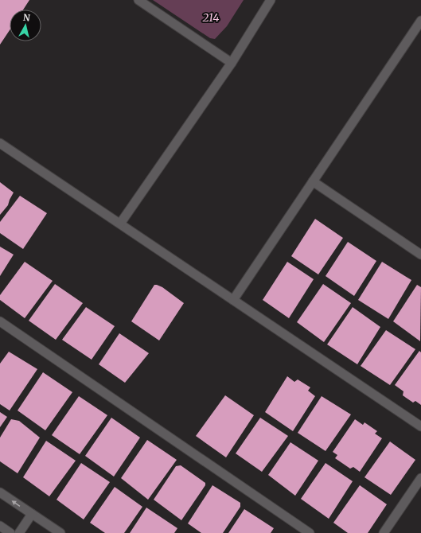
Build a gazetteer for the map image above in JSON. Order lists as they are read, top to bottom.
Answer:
{
  "parks": ["214"],
  "north": "top"
}
